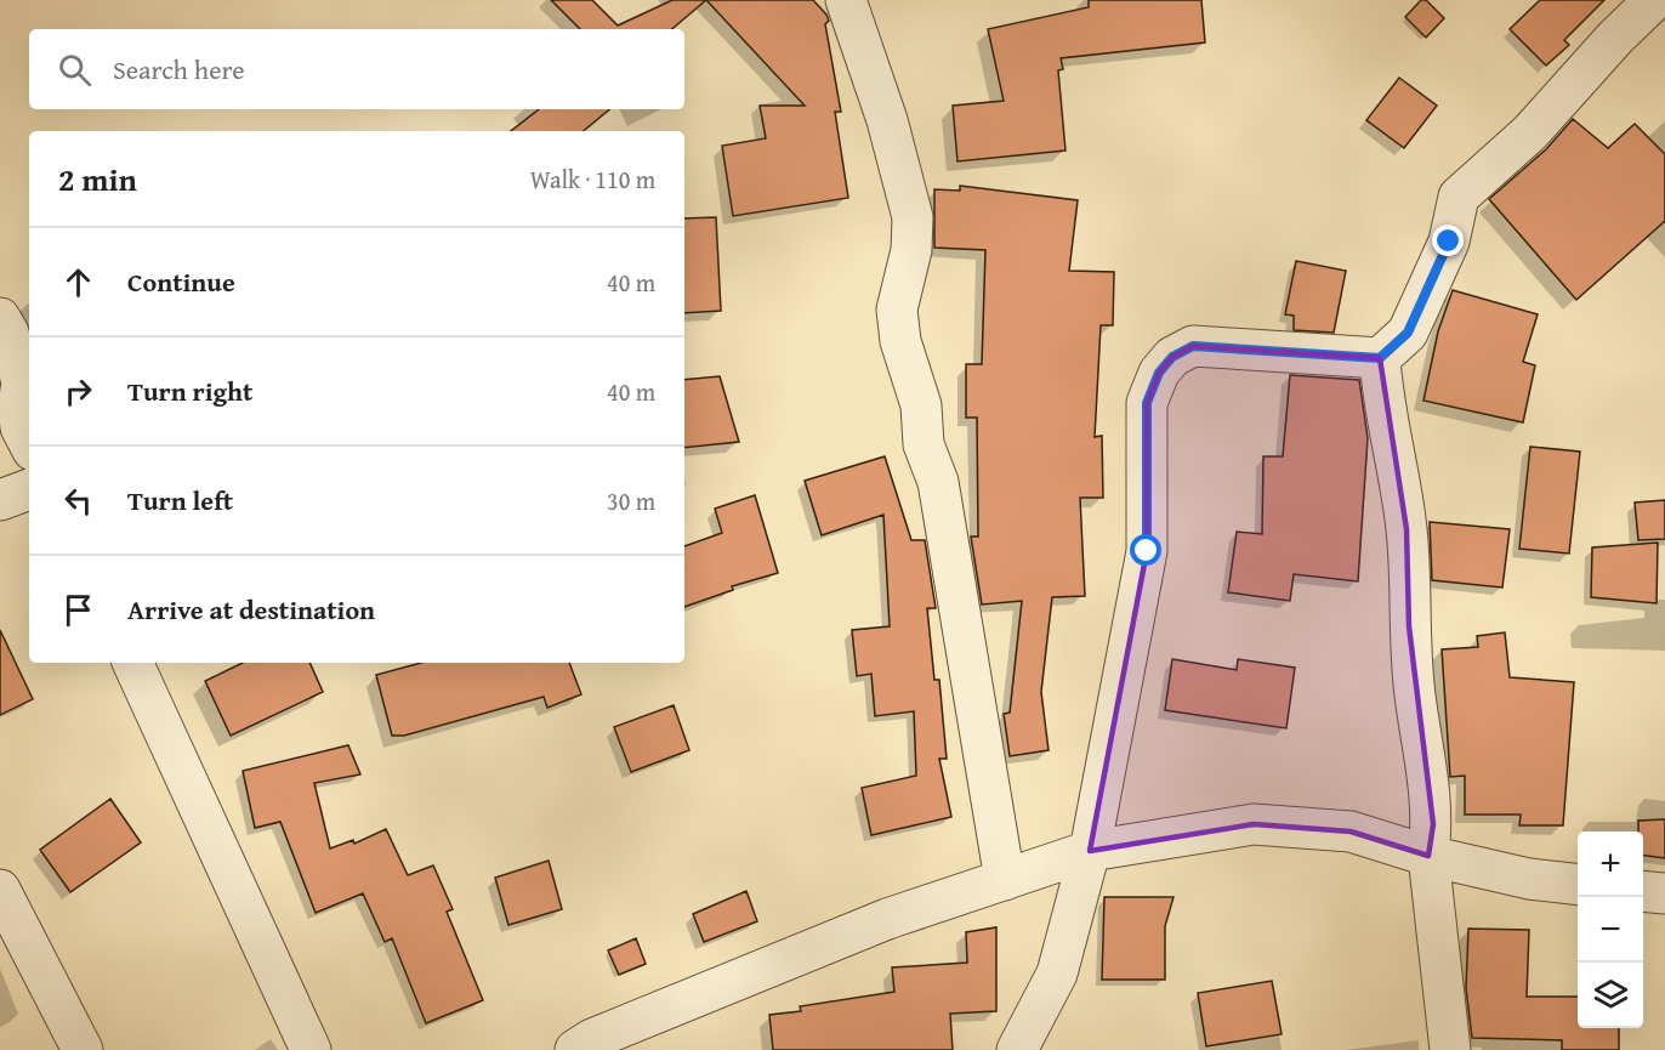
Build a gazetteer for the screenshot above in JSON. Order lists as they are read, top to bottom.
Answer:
{
  "page": {
    "search": "Search here",
    "heading": ["2 min", "Walk · 110 m"],
    "list": [
      ["Continue", "40 m"],
      ["Turn right", "40 m"],
      ["Turn left", "30 m"],
      "Arrive at destination"
    ],
    "map_buttons": ["+", "−"]
  }
}
